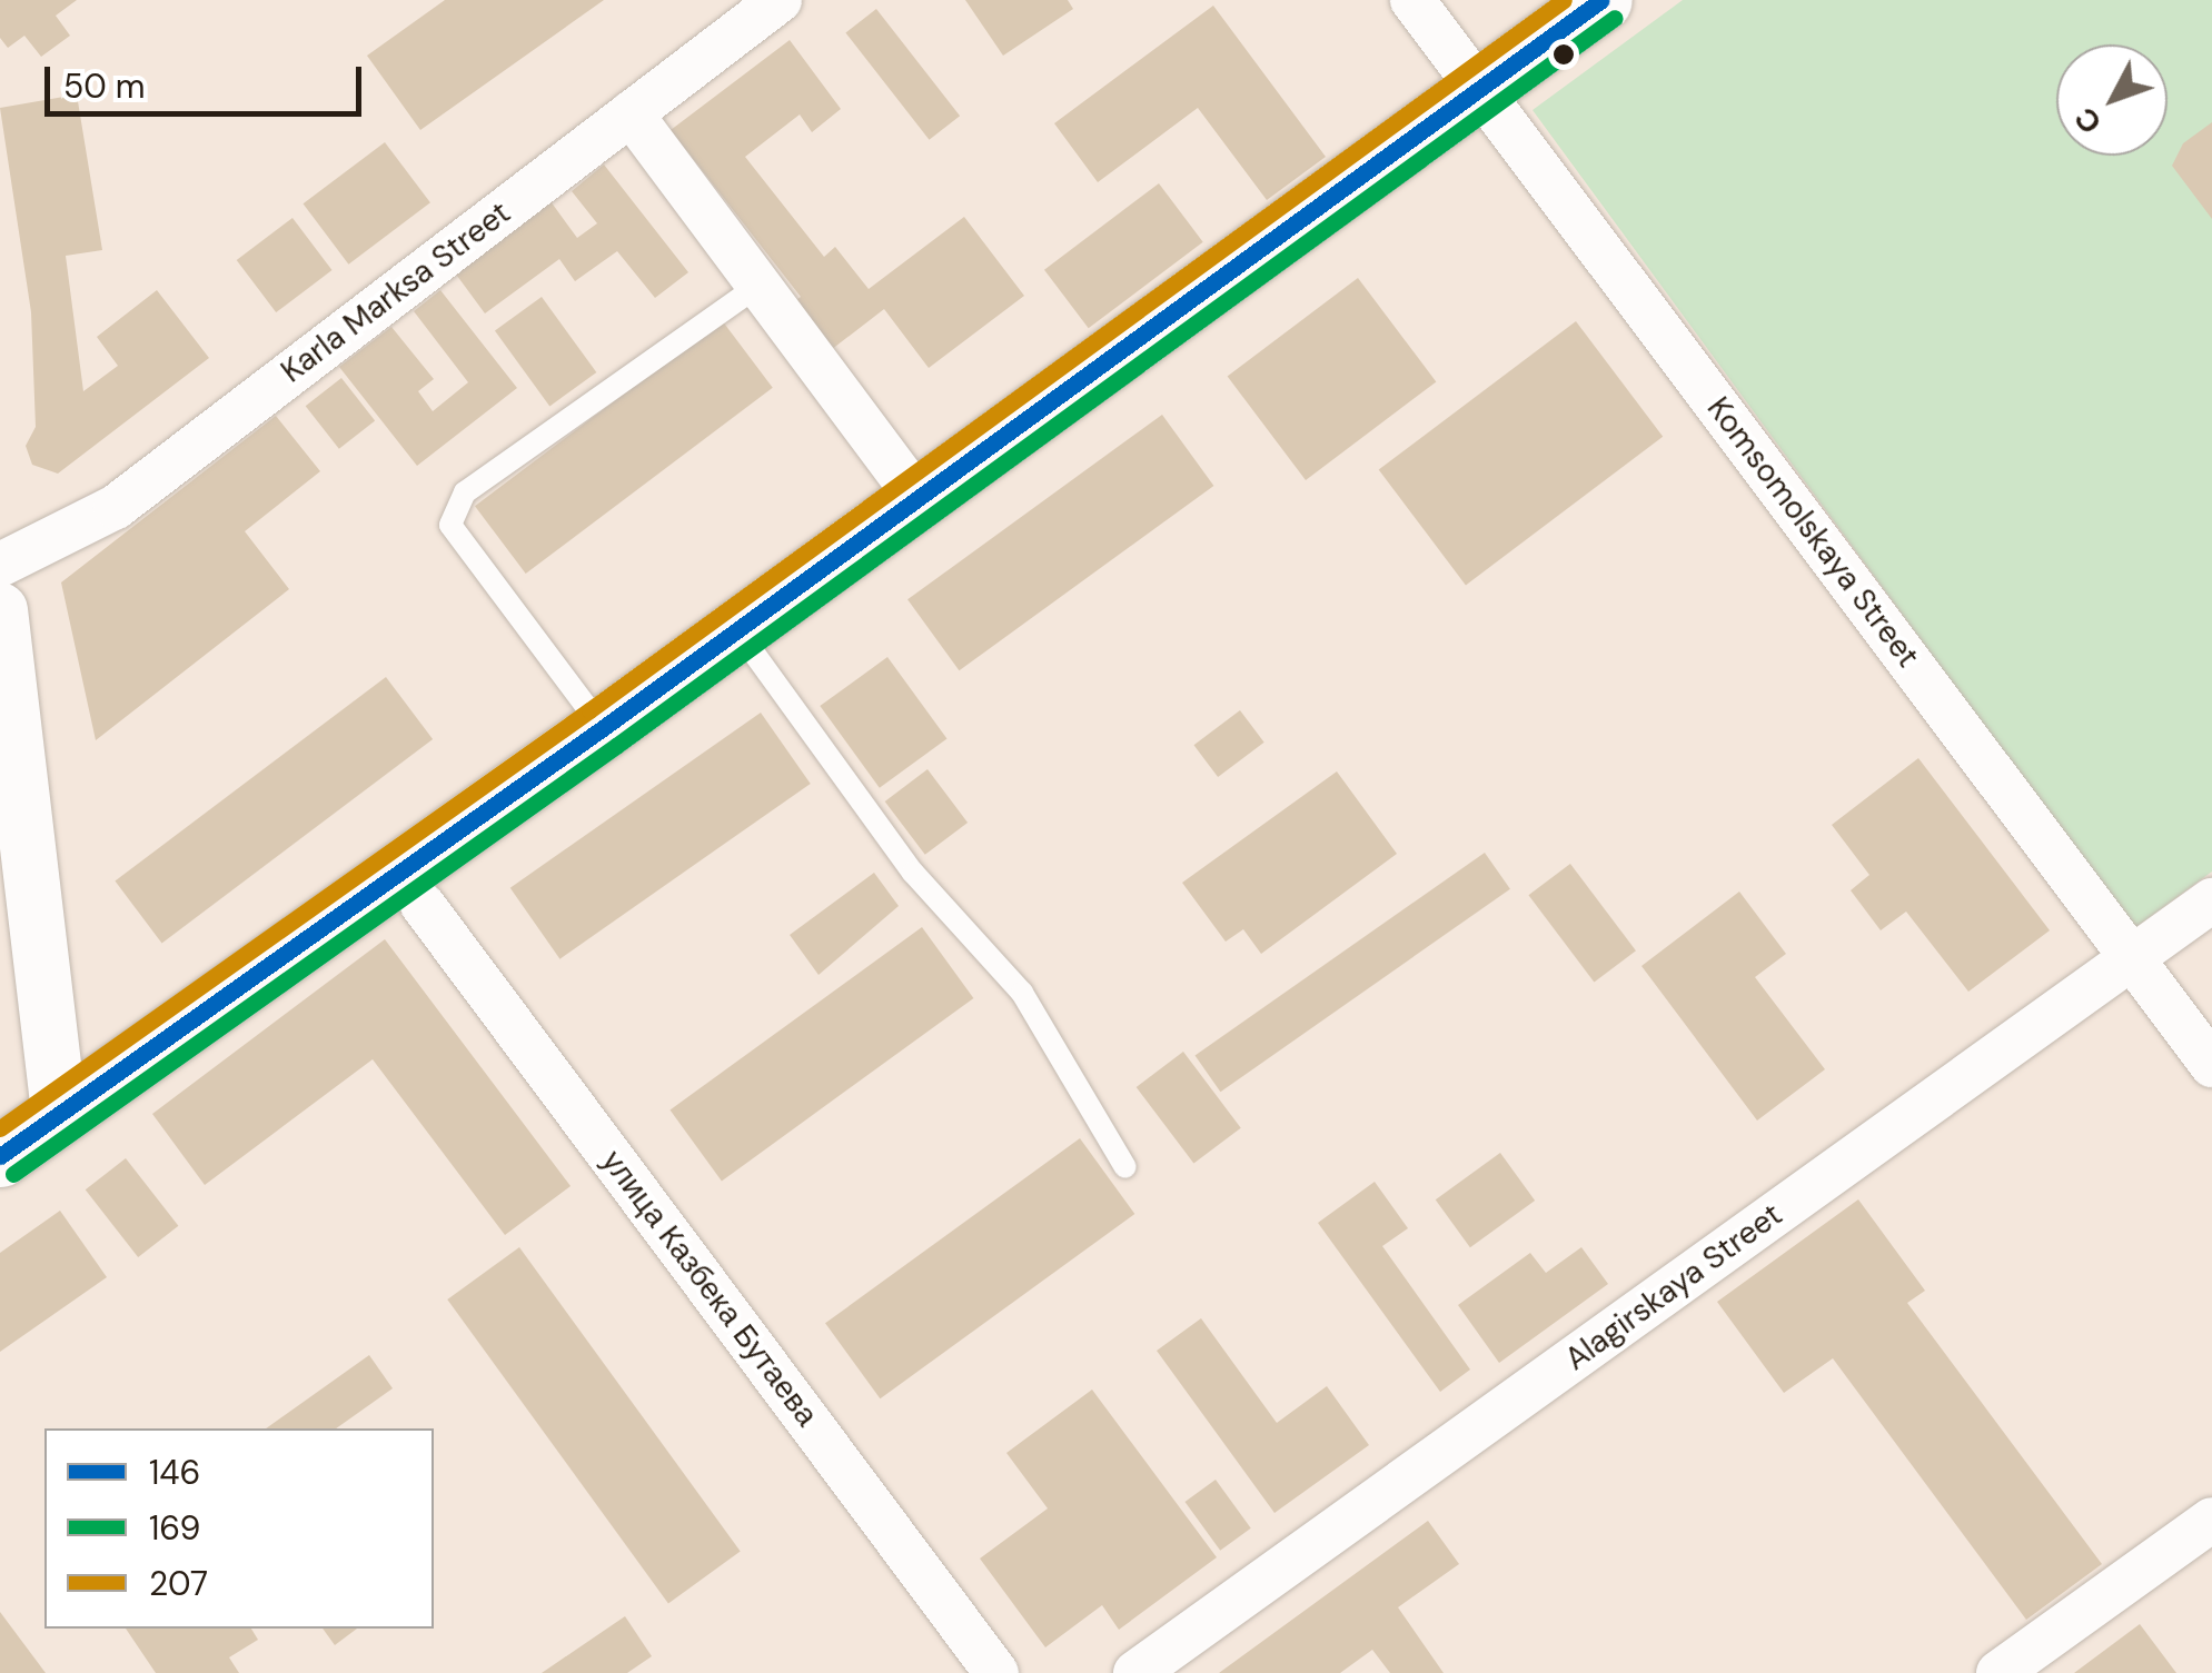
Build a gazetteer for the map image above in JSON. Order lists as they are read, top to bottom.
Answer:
{
  "streets": {
    "street": [
      "Karla Marksa Street",
      "Komsomolskaya Street",
      "Alagirskaya Street",
      "улица Казбека Бутаева"
    ]
  },
  "crossings": [
    ["Komsomolskaya Street", "Alagirskaya Street"]
  ],
  "lines": ["transit line 146", "transit line 207", "transit line 169"],
  "legend": ["146", "169", "207"],
  "scale_bar": "50 m",
  "north": "bottom left"
}
